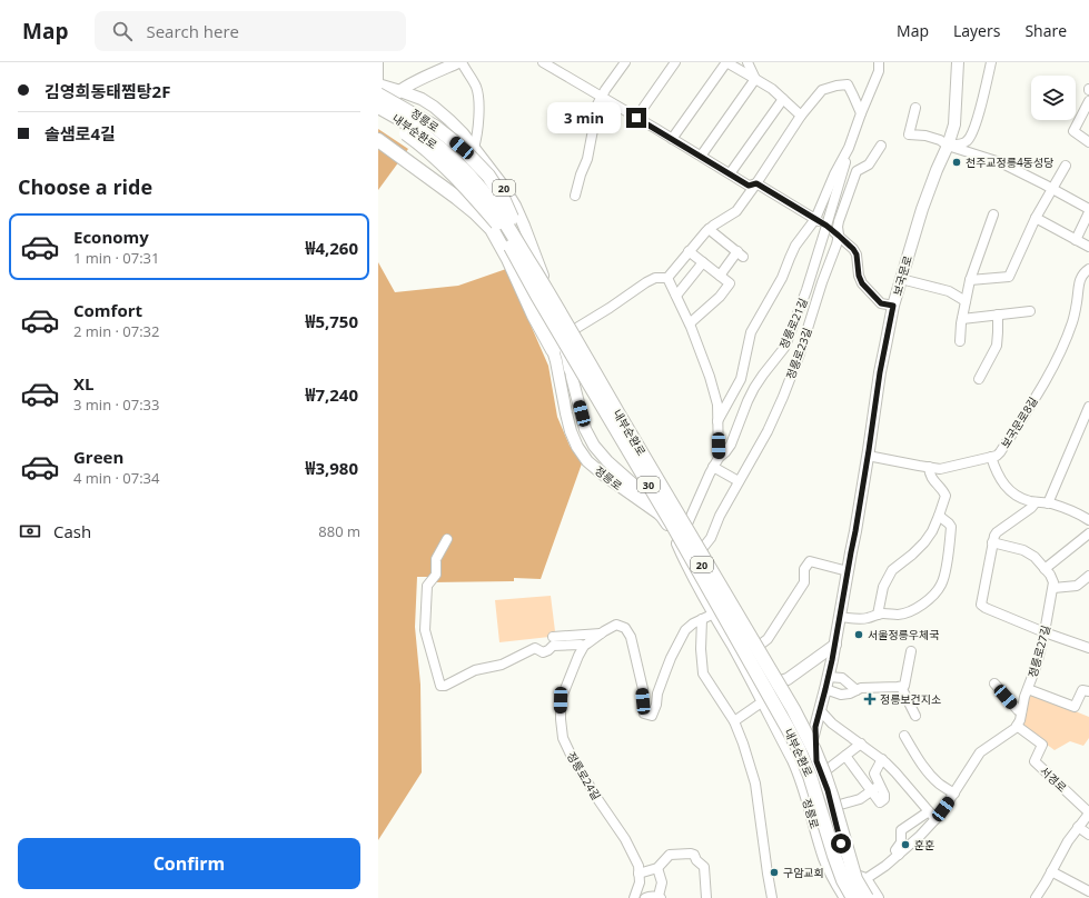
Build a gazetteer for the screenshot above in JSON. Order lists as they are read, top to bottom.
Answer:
{
  "streets": {
    "highway": ["내부순환로", "30"],
    "main road": ["정릉로", "20", "보국문로"],
    "street": [
      "정릉로21길",
      "정릉로23길",
      "보국문로8길",
      "정릉로27길",
      "정릉로24길",
      "서경로"
    ]
  },
  "crossings": [
    ["정릉로", "내부순환로"],
    ["정릉로", "보국문로"],
    ["정릉로", "정릉로21길"],
    ["정릉로", "정릉로23길"],
    ["정릉로", "정릉로24길"],
    ["보국문로", "보국문로8길"],
    ["정릉로27길", "서경로"]
  ],
  "places": {
    "other": [
      "천주교정릉4동성당",
      "서울정릉우체국",
      "훈훈",
      "구암교회"
    ],
    "health": ["정릉보건지소"]
  },
  "page": {
    "header": "Map",
    "search": "Search here",
    "nav": ["Map", "Layers", "Share"],
    "banner": ["김영희동태찜탕2F", "솔샘로4길"],
    "bubble": "3 min",
    "heading": "Choose a ride",
    "list": [
      {
        "name": "Economy",
        "note": "1 min · 07:31",
        "value": "₩4,260"
      },
      {
        "name": "Comfort",
        "note": "2 min · 07:32",
        "value": "₩5,750"
      },
      {
        "name": "XL",
        "note": "3 min · 07:33",
        "value": "₩7,240"
      },
      {
        "name": "Green",
        "note": "4 min · 07:34",
        "value": "₩3,980"
      }
    ],
    "pay": ["Cash", "880 m"],
    "buttons": "Confirm"
  }
}
